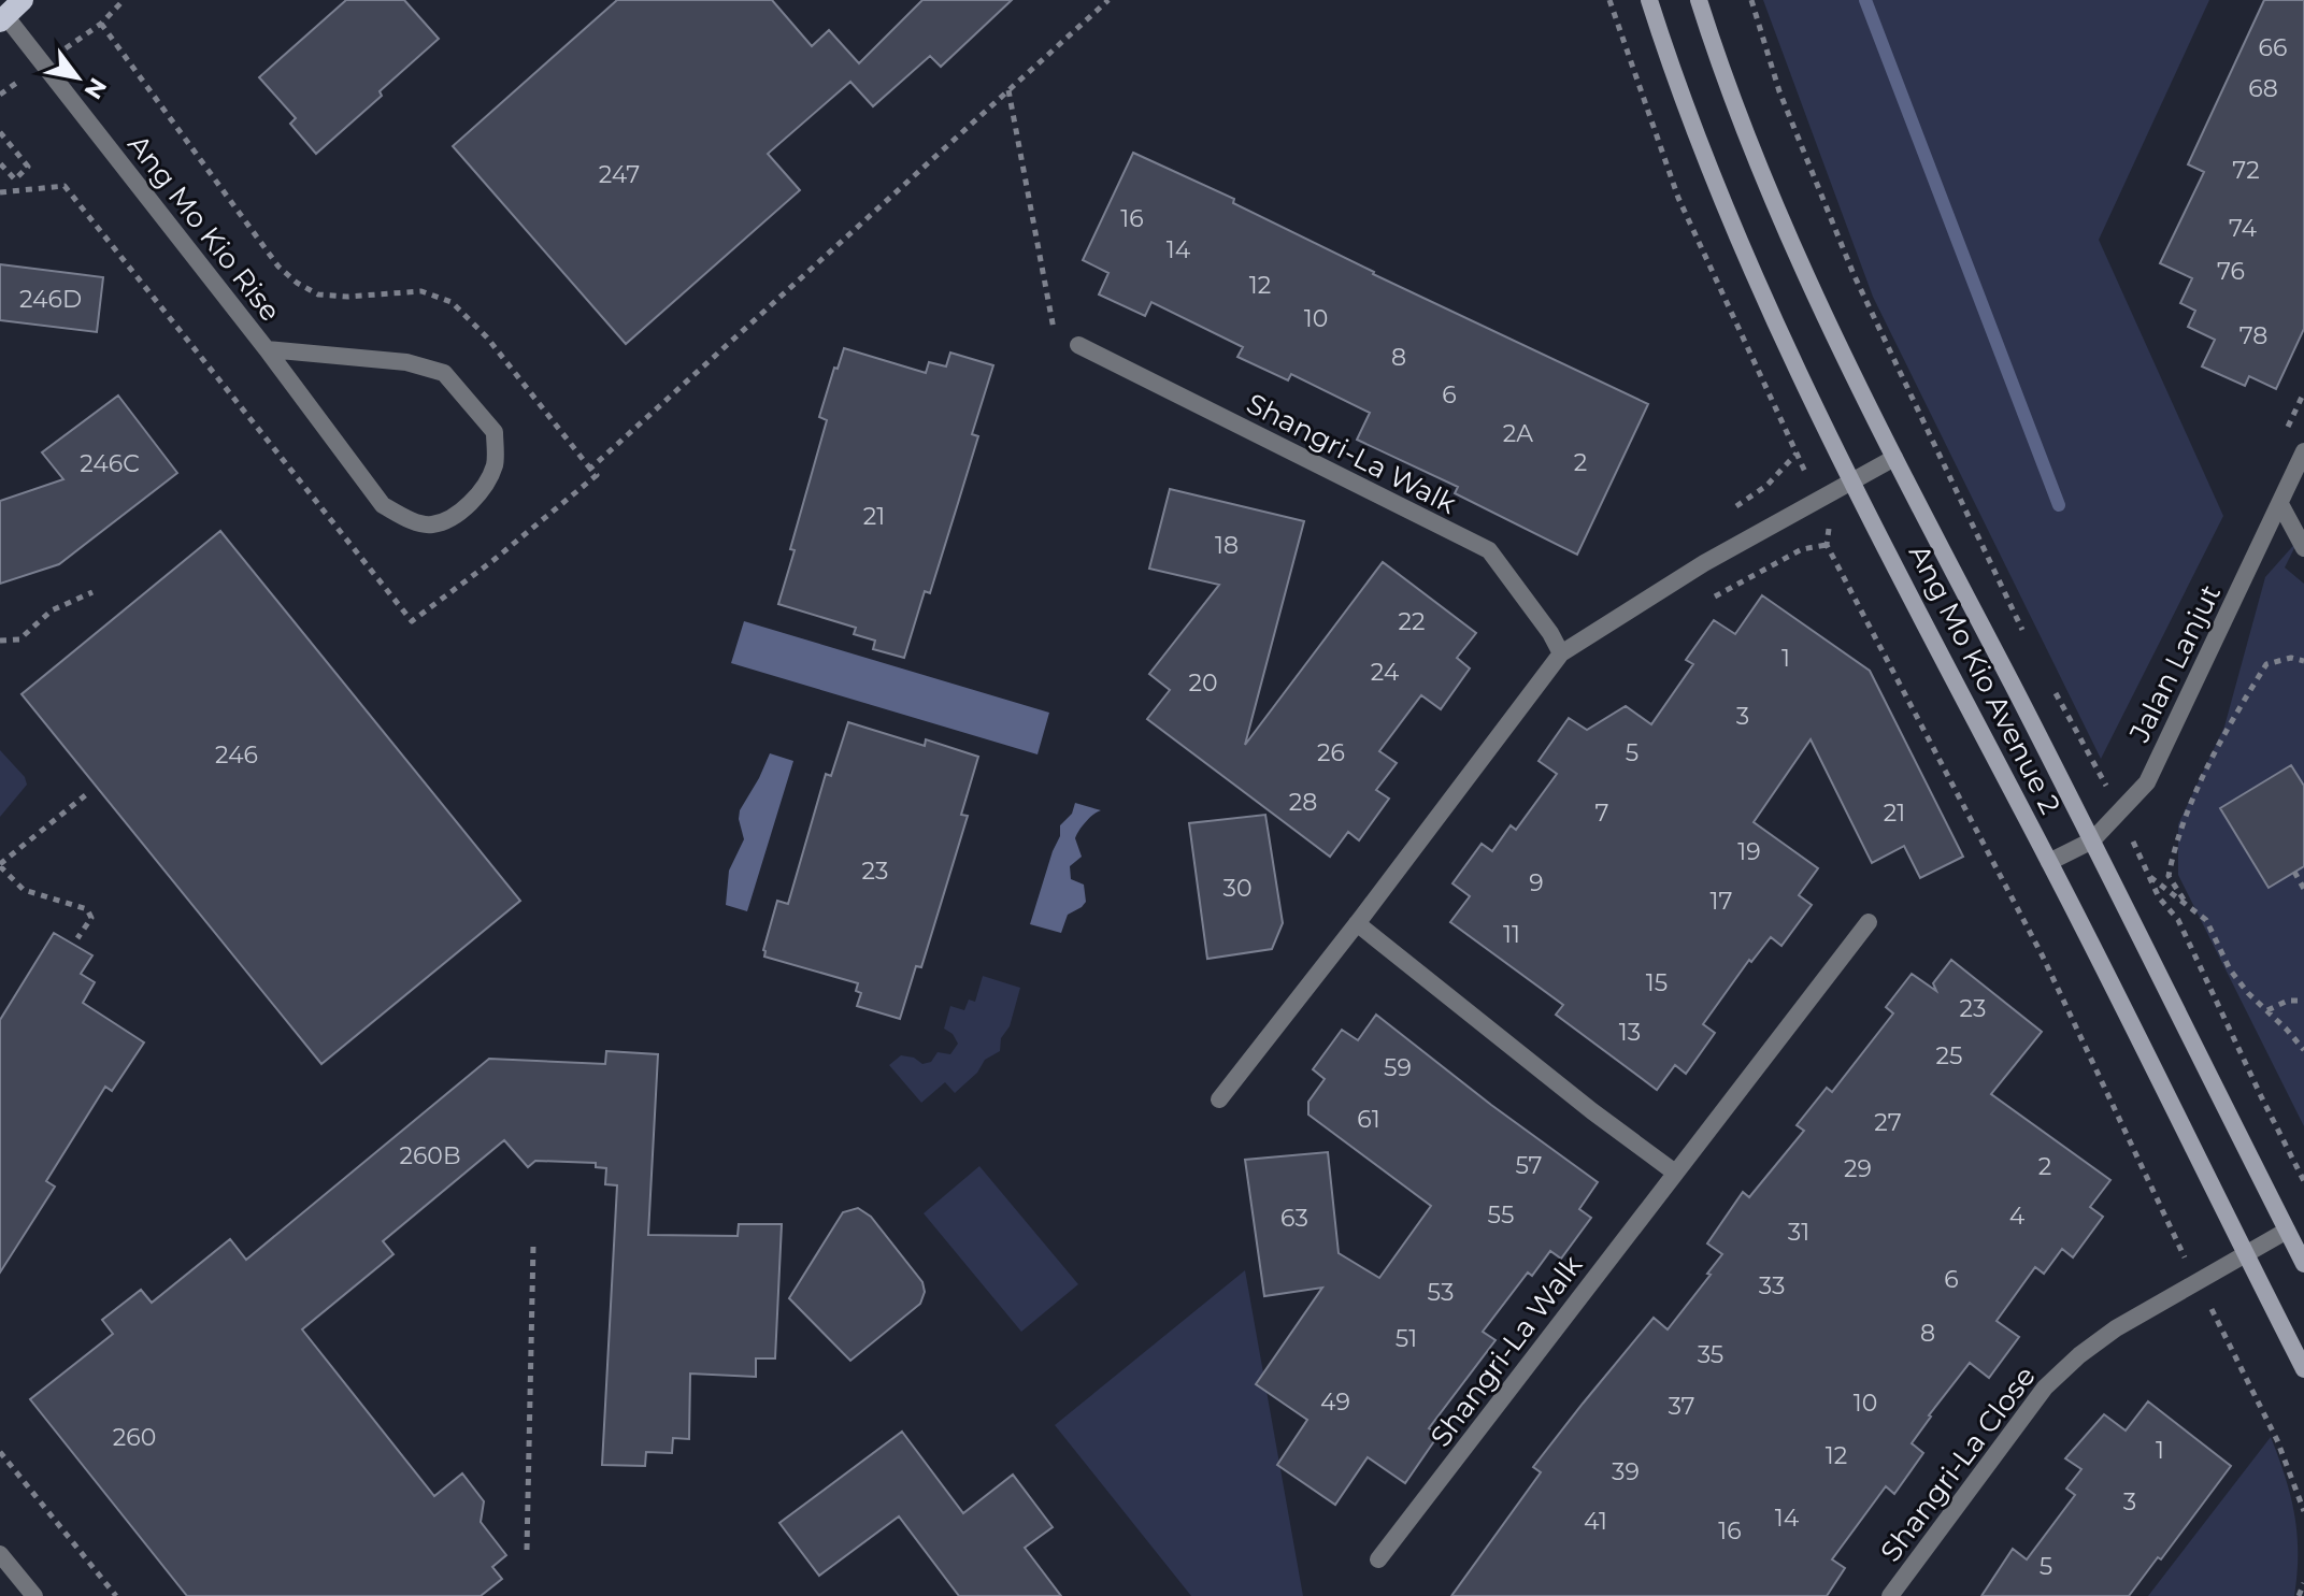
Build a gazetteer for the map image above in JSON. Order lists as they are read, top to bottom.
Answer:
{
  "streets": {
    "main road": ["Ang Mo Kio Avenue 2"],
    "street": [
      "Ang Mo Kio Rise",
      "Shangri-La Walk",
      "Jalan Lanjut",
      "Shangri-La Close"
    ]
  },
  "crossings": [
    ["Jalan Lanjut", "Ang Mo Kio Avenue 2"],
    ["Ang Mo Kio Avenue 2", "Shangri-La Close"]
  ],
  "house_numbers": [
    "66",
    "68",
    "72",
    "247",
    "16",
    "74",
    "14",
    "76",
    "12",
    "246D",
    "10",
    "78",
    "8",
    "6",
    "2A",
    "2",
    "246C",
    "21",
    "18",
    "22",
    "1",
    "24",
    "20",
    "3",
    "26",
    "5",
    "246",
    "28",
    "7",
    "21",
    "19",
    "23",
    "9",
    "30",
    "17",
    "11",
    "15",
    "23",
    "13",
    "25",
    "59",
    "61",
    "27",
    "260B",
    "57",
    "2",
    "29",
    "55",
    "4",
    "63",
    "31",
    "6",
    "33",
    "53",
    "8",
    "51",
    "35",
    "49",
    "10",
    "37",
    "260",
    "1",
    "12",
    "39",
    "3",
    "14",
    "41",
    "16",
    "5"
  ],
  "north": "bottom right"
}
